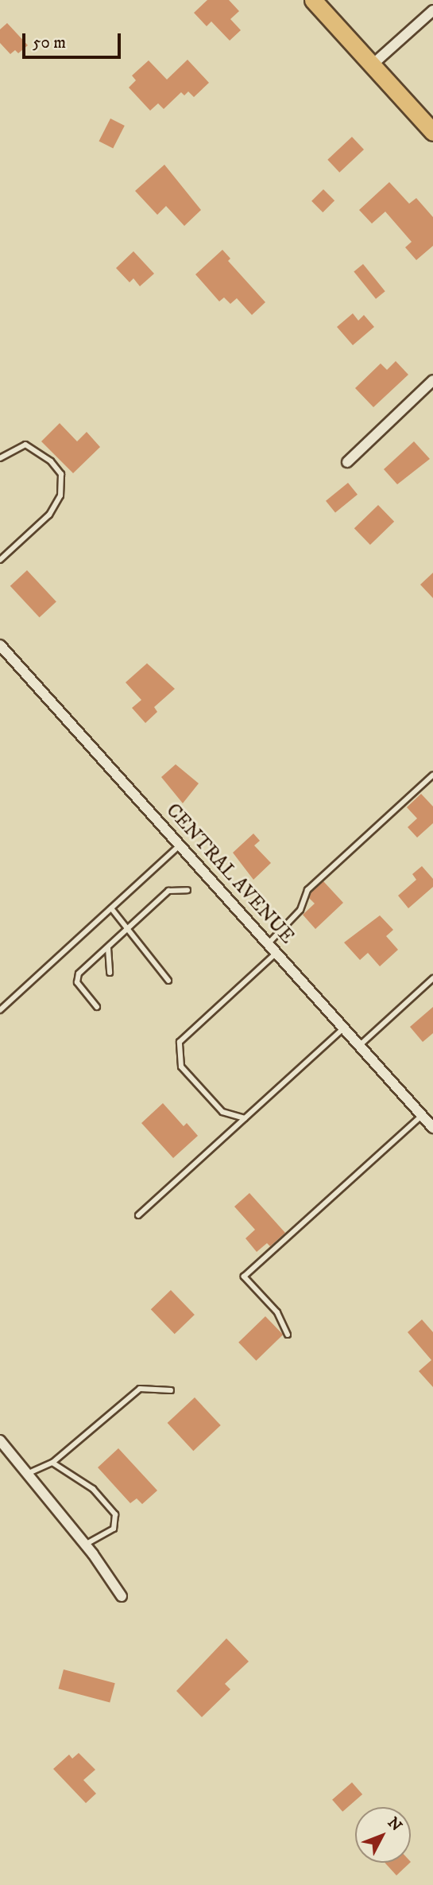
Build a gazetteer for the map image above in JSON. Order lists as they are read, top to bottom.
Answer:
{
  "streets": {
    "street": ["CENTRAL AVENUE"]
  },
  "scale_bar": "50 m",
  "north": "top right"
}
